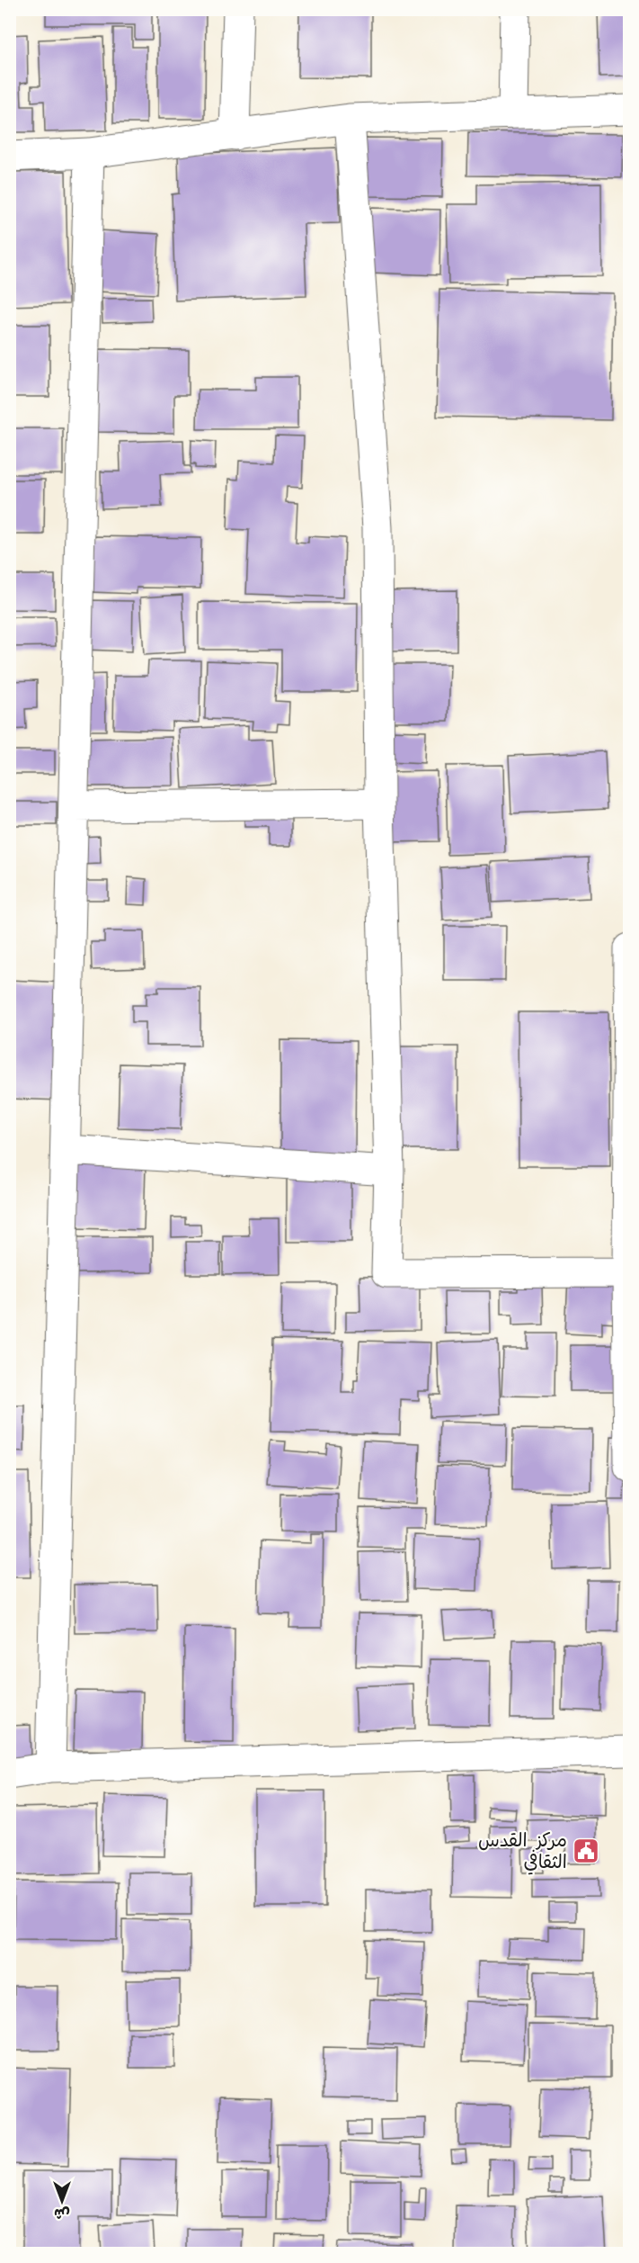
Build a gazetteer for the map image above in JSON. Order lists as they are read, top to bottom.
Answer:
{
  "places": {
    "public building": ["مركز القدس الثقافي"]
  },
  "north": "bottom"
}
